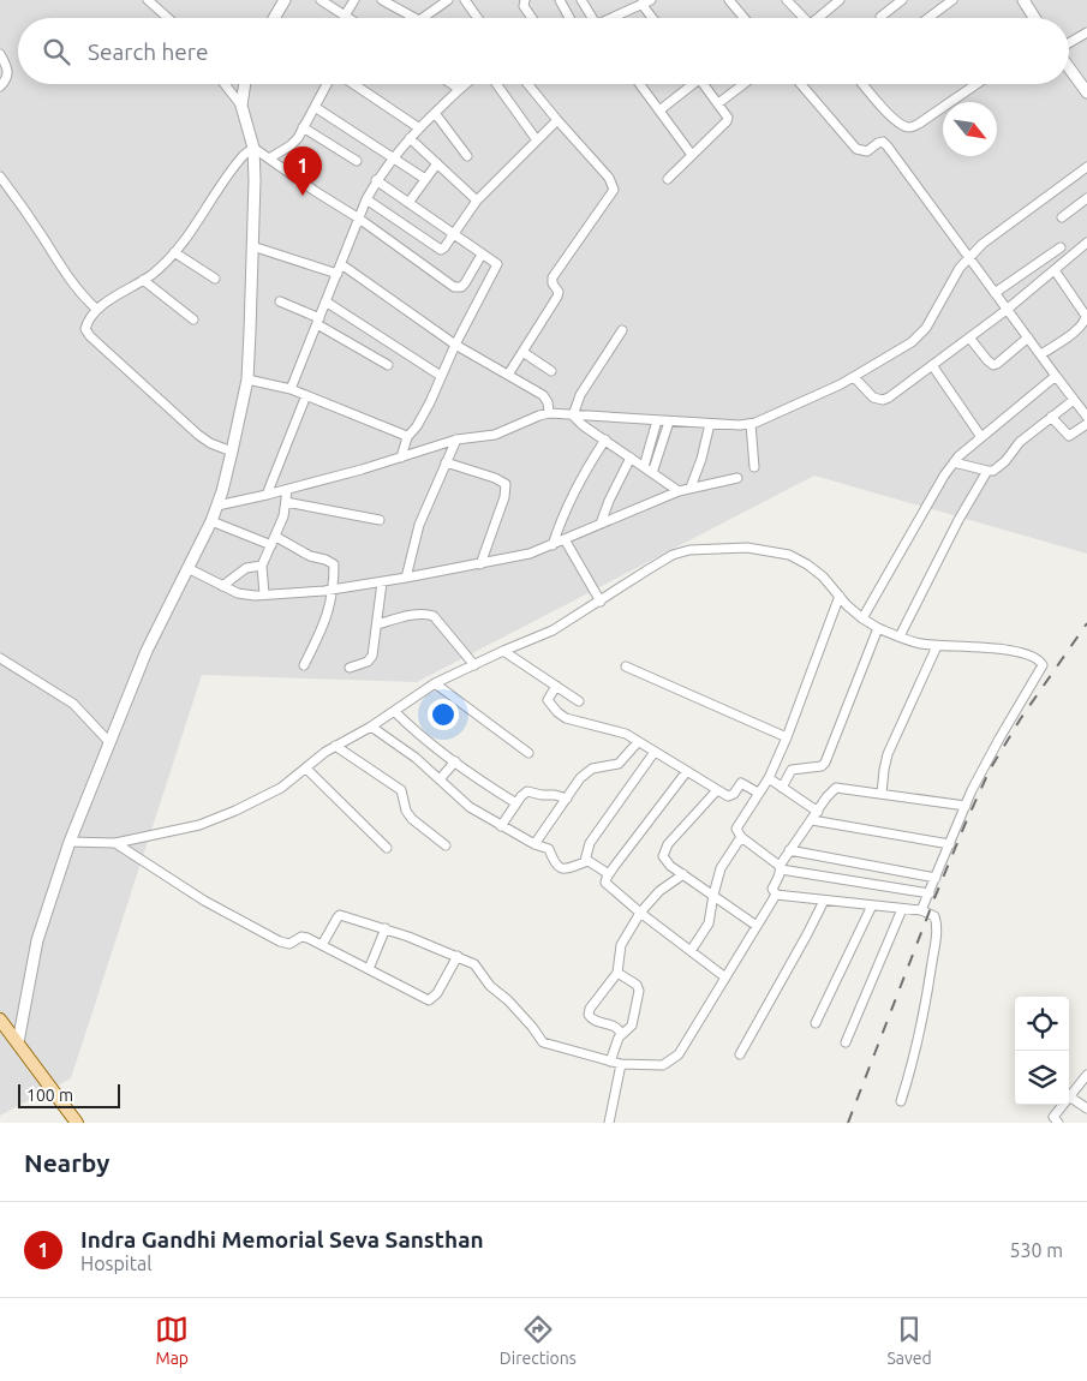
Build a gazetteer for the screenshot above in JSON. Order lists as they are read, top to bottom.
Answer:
{
  "scale_bar": "100 m",
  "north": "bottom right",
  "page": {
    "search": "Search here",
    "pins": "1",
    "scale": "100 m",
    "heading": "Nearby",
    "list": [
      {
        "mark": "1",
        "name": "Indra Gandhi Memorial Seva Sansthan",
        "note": "Hospital",
        "value": "530 m"
      }
    ],
    "nav": ["Map", "Directions", "Saved"]
  }
}
